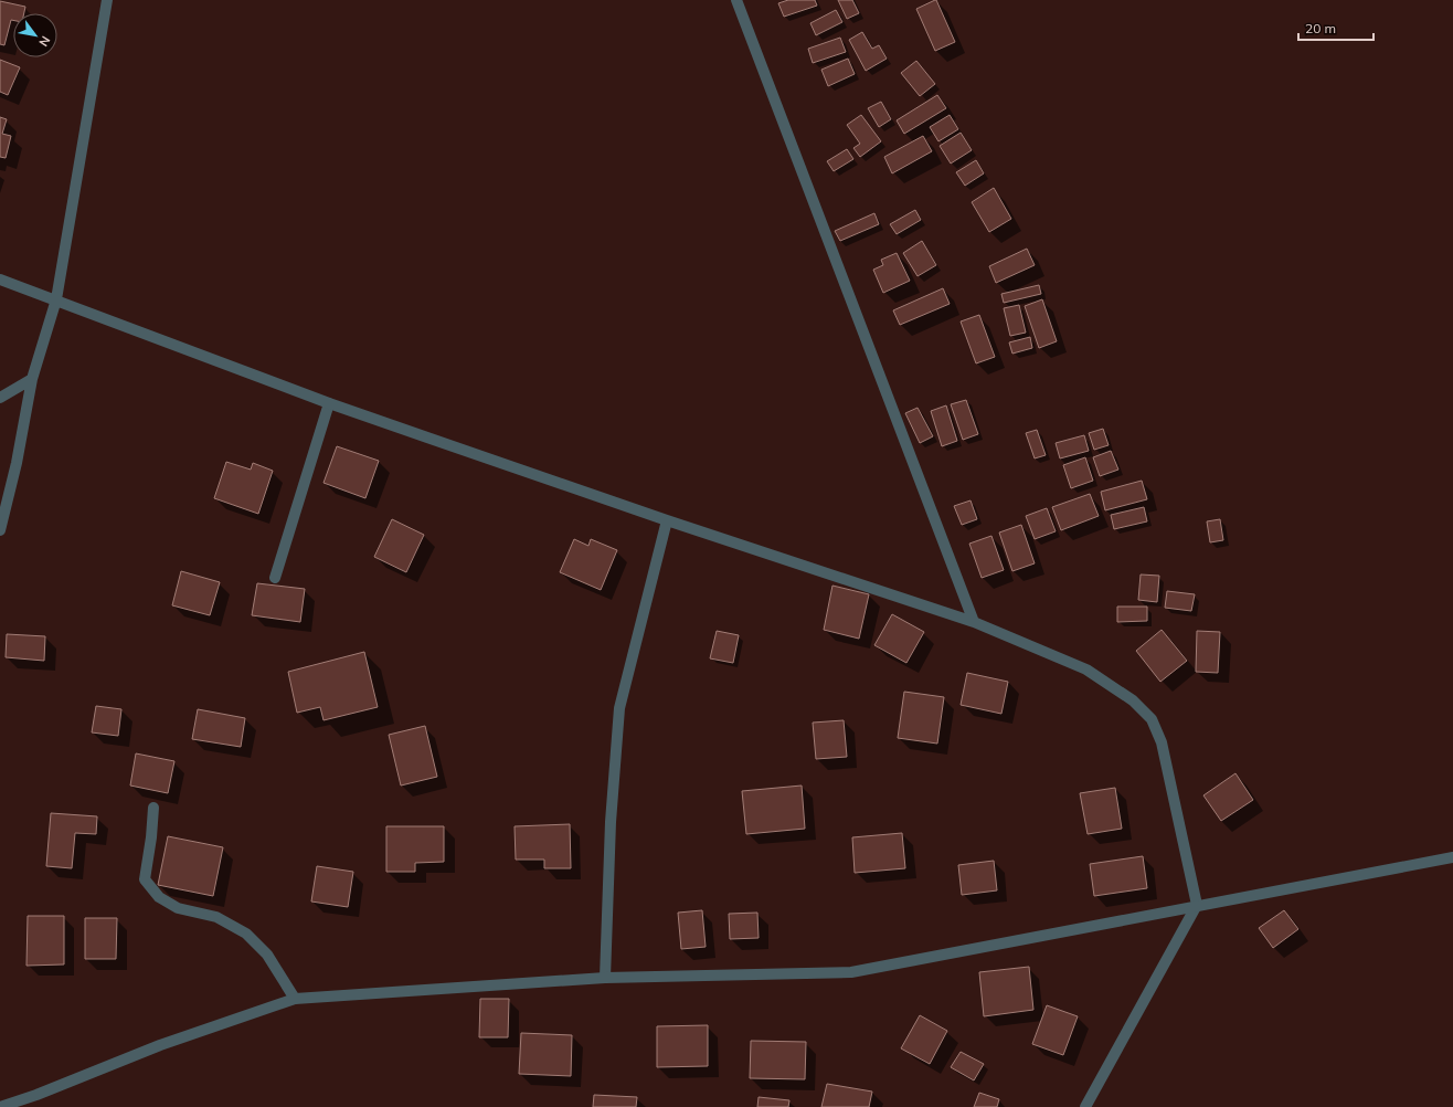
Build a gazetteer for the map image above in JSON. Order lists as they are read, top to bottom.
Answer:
{
  "scale_bar": "20 m",
  "north": "bottom right"
}
